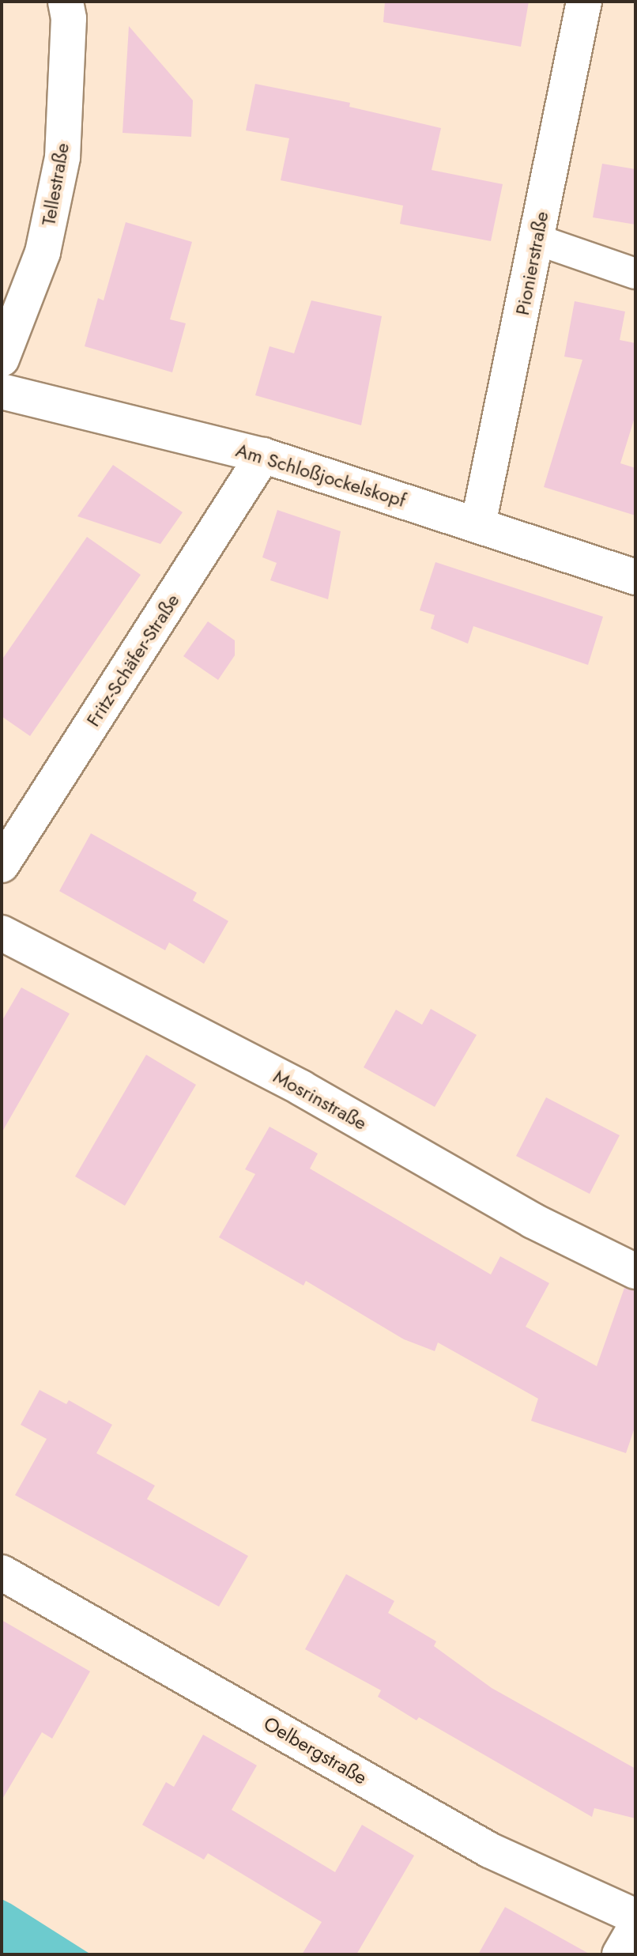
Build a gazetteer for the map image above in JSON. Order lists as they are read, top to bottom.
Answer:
{
  "streets": {
    "street": [
      "Tellestraße",
      "Pionierstraße",
      "Am Schloßjockelskopf",
      "Fritz-Schäfer-Straße",
      "Mosrinstraße",
      "Oelbergstraße"
    ]
  },
  "crossings": [
    ["Pionierstraße", "Am Schloßjockelskopf"],
    ["Am Schloßjockelskopf", "Fritz-Schäfer-Straße"]
  ]
}
